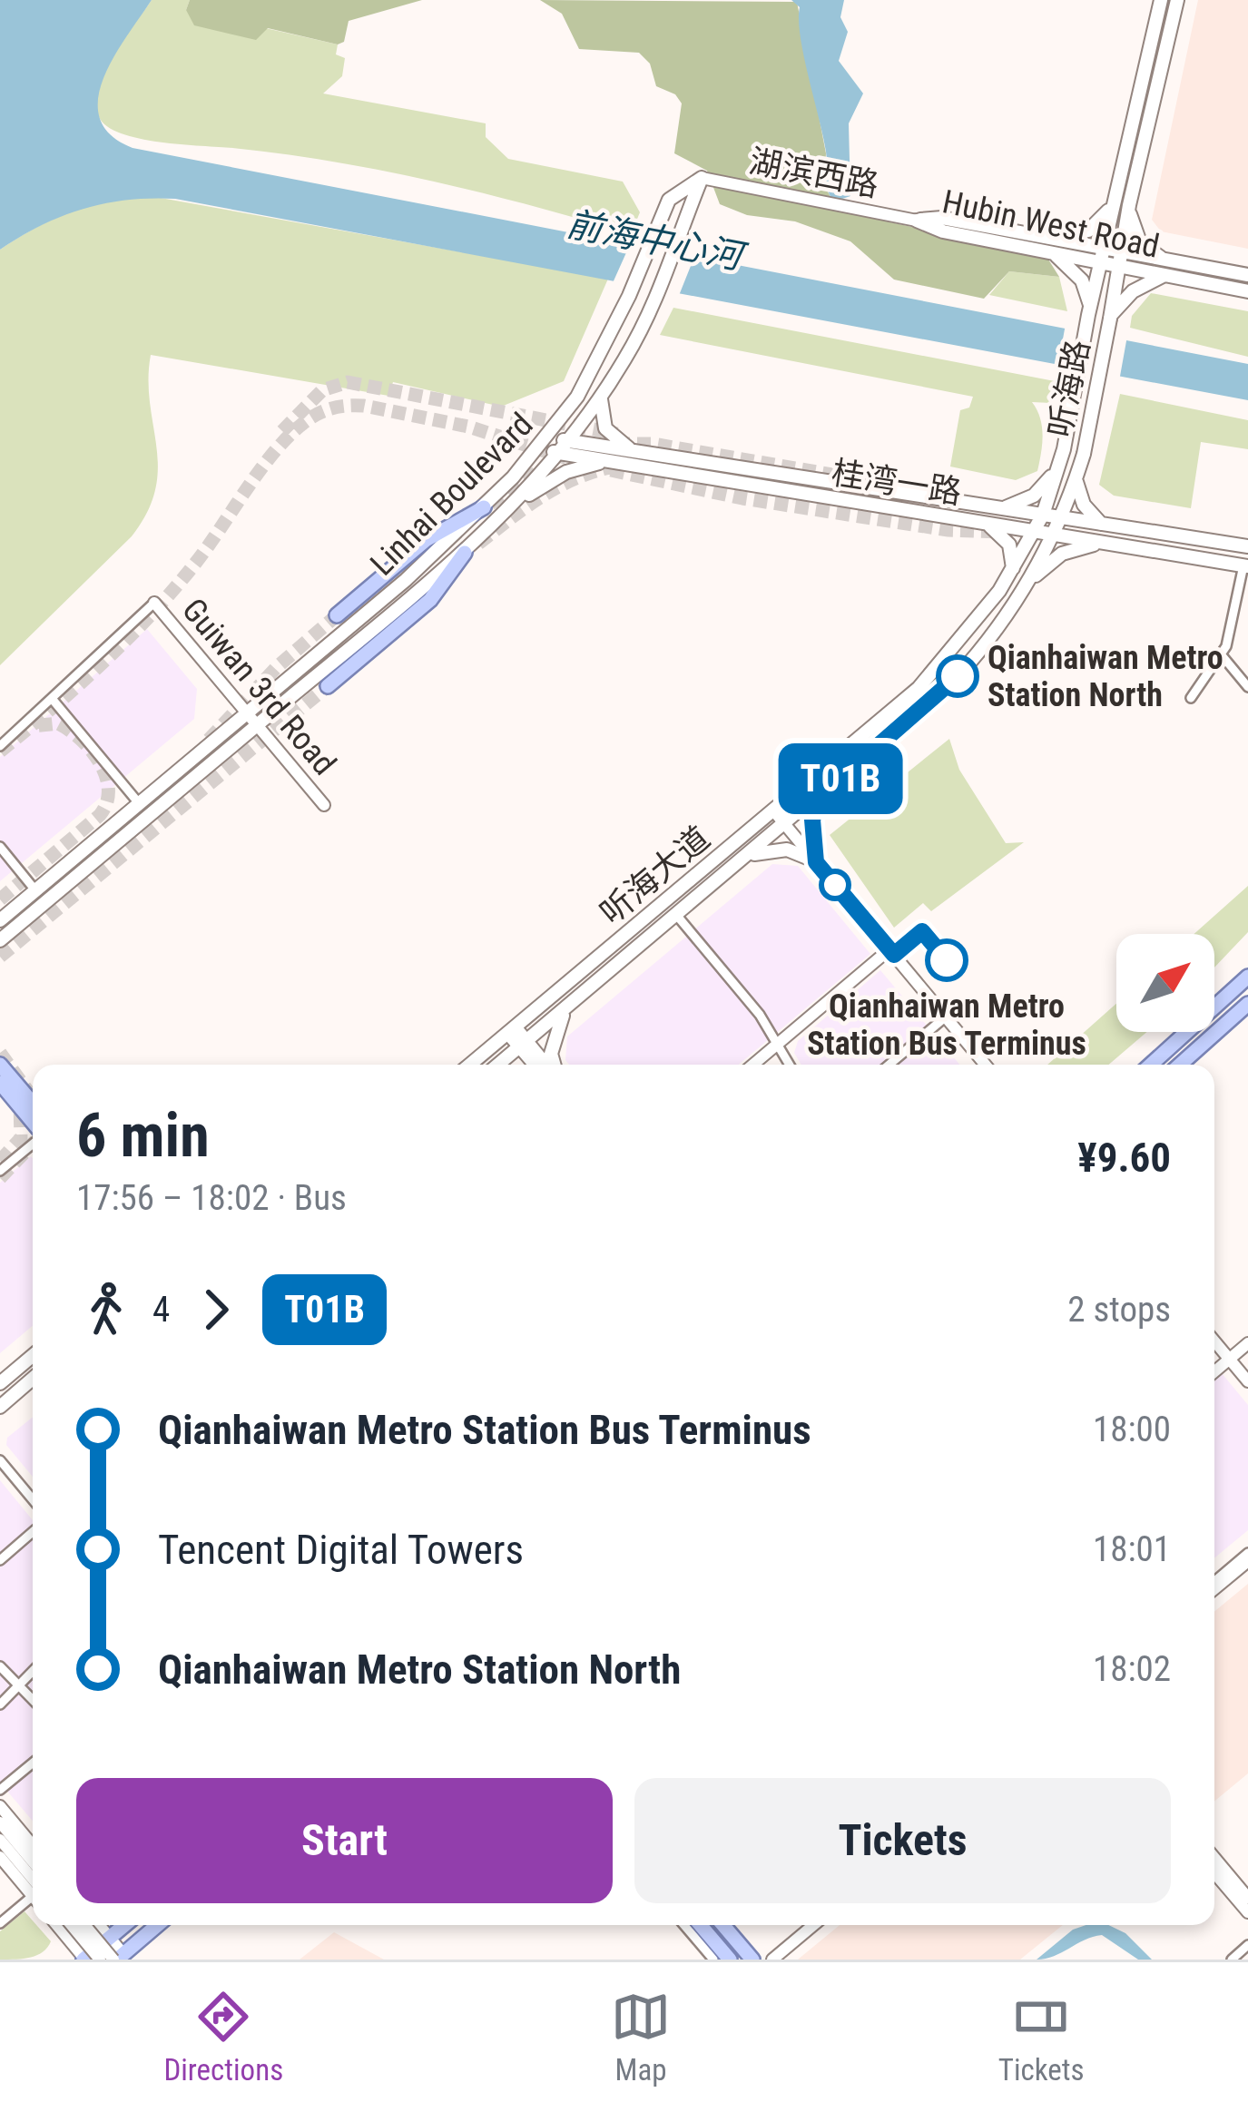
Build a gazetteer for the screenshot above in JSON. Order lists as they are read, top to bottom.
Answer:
{
  "streets": {
    "main road": [
      "Hubin West Road",
      "听海路",
      "桂湾一路",
      "Linhai Boulevard",
      "听海大道"
    ],
    "street": ["湖滨西路", "Guiwan 3rd Road"]
  },
  "crossings": [
    ["湖滨西路", "Hubin West Road"],
    ["湖滨西路", "Linhai Boulevard"],
    ["Hubin West Road", "听海路"],
    ["听海路", "桂湾一路"],
    ["听海路", "听海大道"],
    ["桂湾一路", "Linhai Boulevard"],
    ["桂湾一路", "听海大道"],
    ["Linhai Boulevard", "Guiwan 3rd Road"]
  ],
  "water": ["前海中心河"],
  "places": ["Qianhaiwan Metro Station North", "Qianhaiwan Metro Station Bus Terminus"],
  "lines": ["bus line T01B"],
  "north": "top right",
  "page": {
    "on_map": "T01B",
    "heading": ["6 min", "17:56 – 18:02 · Bus", "¥9.60"],
    "legs": ["4", "T01B", "2 stops"],
    "list": [
      {
        "name": "Qianhaiwan Metro Station Bus Terminus",
        "value": "18:00"
      },
      {
        "name": "Tencent Digital Towers",
        "value": "18:01"
      },
      {
        "name": "Qianhaiwan Metro Station North",
        "value": "18:02"
      }
    ],
    "buttons": ["Start", "Tickets"],
    "tabs": ["Directions", "Map", "Tickets"]
  }
}
